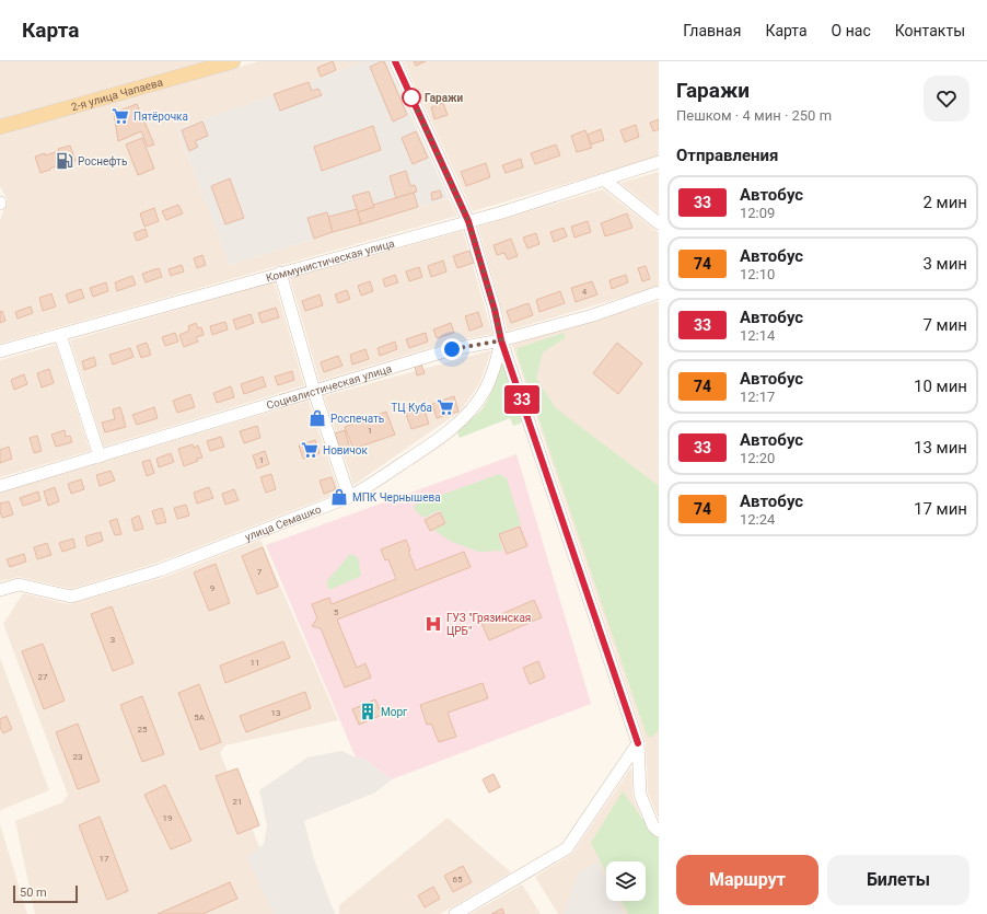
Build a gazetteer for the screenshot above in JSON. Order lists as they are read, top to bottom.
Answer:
{
  "streets": {
    "main road": ["2-я улица Чапаева"],
    "street": ["Коммунистическая улица", "Социалистическая улица", "улица Семашко"]
  },
  "crossings": [
    ["Социалистическая улица", "улица Семашко"]
  ],
  "places": {
    "other": ["Гаражи"],
    "supermarket": ["Пятёрочка", "ТЦ Куба", "Новичок"],
    "fuel station": ["Роснефть"],
    "shop": ["Роспечать", "МПК Чернышева"],
    "hospital": ["ГУЗ \"Грязинская ЦРБ\""],
    "building": ["Морг"]
  },
  "lines": ["bus line 33"],
  "house_numbers": [
    "4",
    "1",
    "1",
    "7",
    "9",
    "5",
    "3",
    "11",
    "27",
    "13",
    "5А",
    "25",
    "23",
    "21",
    "19",
    "17",
    "65"
  ],
  "scale_bar": "50 m",
  "page": {
    "header": "Карта",
    "nav": [
      "Главная",
      "Карта",
      "О нас",
      "Контакты"
    ],
    "on_map": "33",
    "heading": [
      ["Гаражи", "Пешком · 4 мин · 250 m"],
      "Отправления"
    ],
    "list": [
      {
        "mark": "33",
        "name": "Автобус",
        "note": "12:09",
        "value": "2 мин"
      },
      {
        "mark": "74",
        "name": "Автобус",
        "note": "12:10",
        "value": "3 мин"
      },
      {
        "mark": "33",
        "name": "Автобус",
        "note": "12:14",
        "value": "7 мин"
      },
      {
        "mark": "74",
        "name": "Автобус",
        "note": "12:17",
        "value": "10 мин"
      },
      {
        "mark": "33",
        "name": "Автобус",
        "note": "12:20",
        "value": "13 мин"
      },
      {
        "mark": "74",
        "name": "Автобус",
        "note": "12:24",
        "value": "17 мин"
      }
    ],
    "buttons": ["Маршрут", "Билеты"],
    "scale": "50 m"
  }
}
